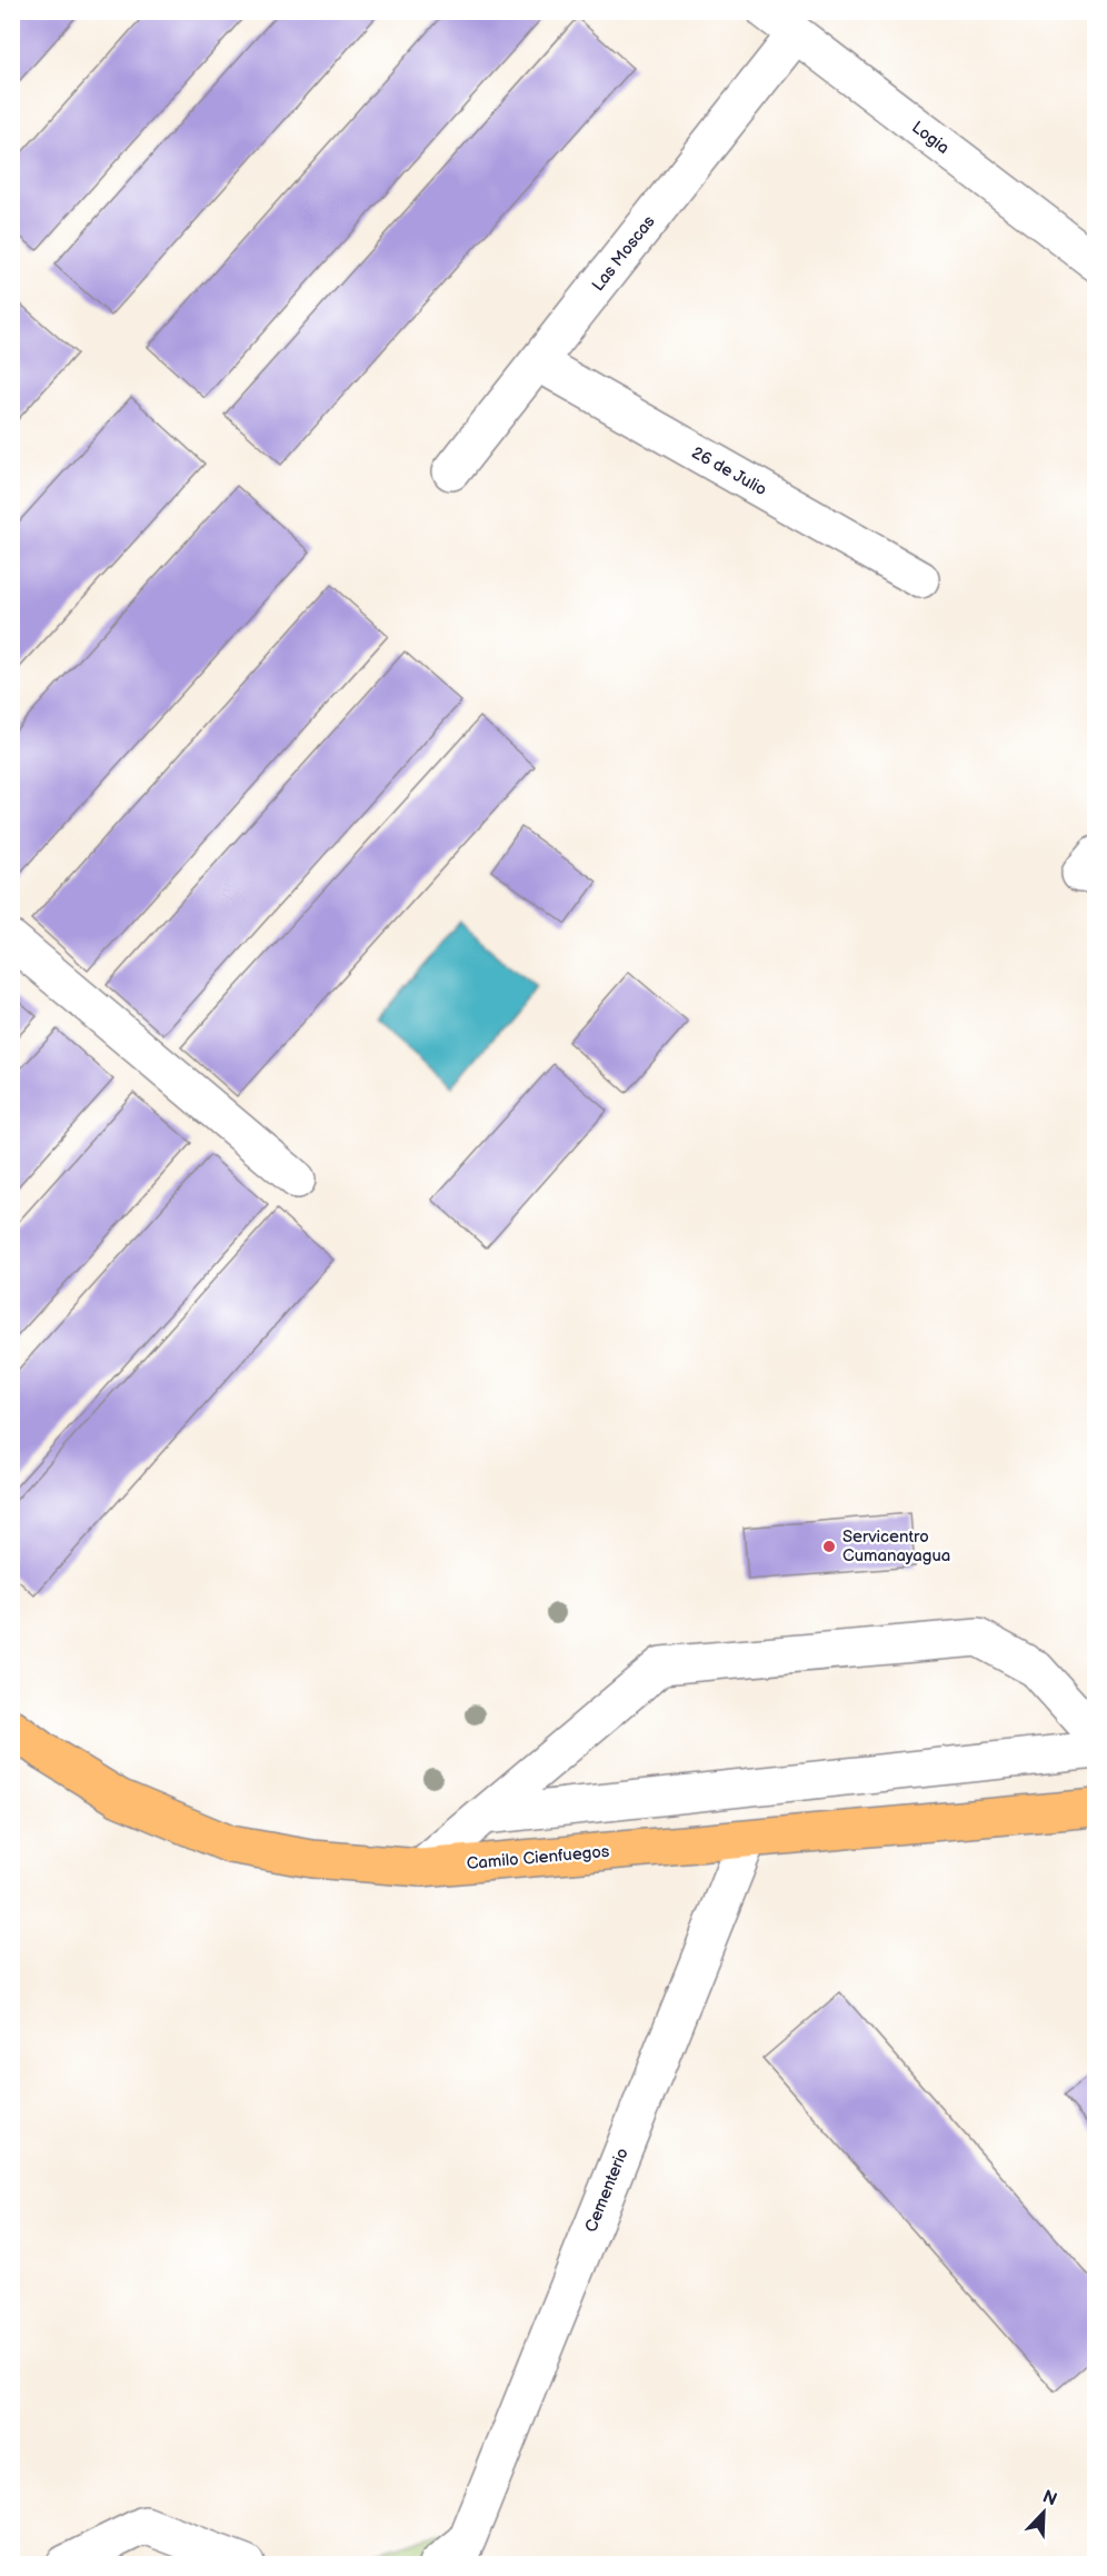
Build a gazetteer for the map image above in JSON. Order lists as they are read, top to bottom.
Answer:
{
  "streets": {
    "main road": ["Camilo Cienfuegos"],
    "street": [
      "Logia",
      "Las Moscas",
      "26 de Julio",
      "Cementerio"
    ]
  },
  "crossings": [
    ["Logia", "Las Moscas"],
    ["Las Moscas", "26 de Julio"],
    ["Camilo Cienfuegos", "Cementerio"]
  ],
  "places": ["Servicentro Cumanayagua"],
  "north": "top right"
}
